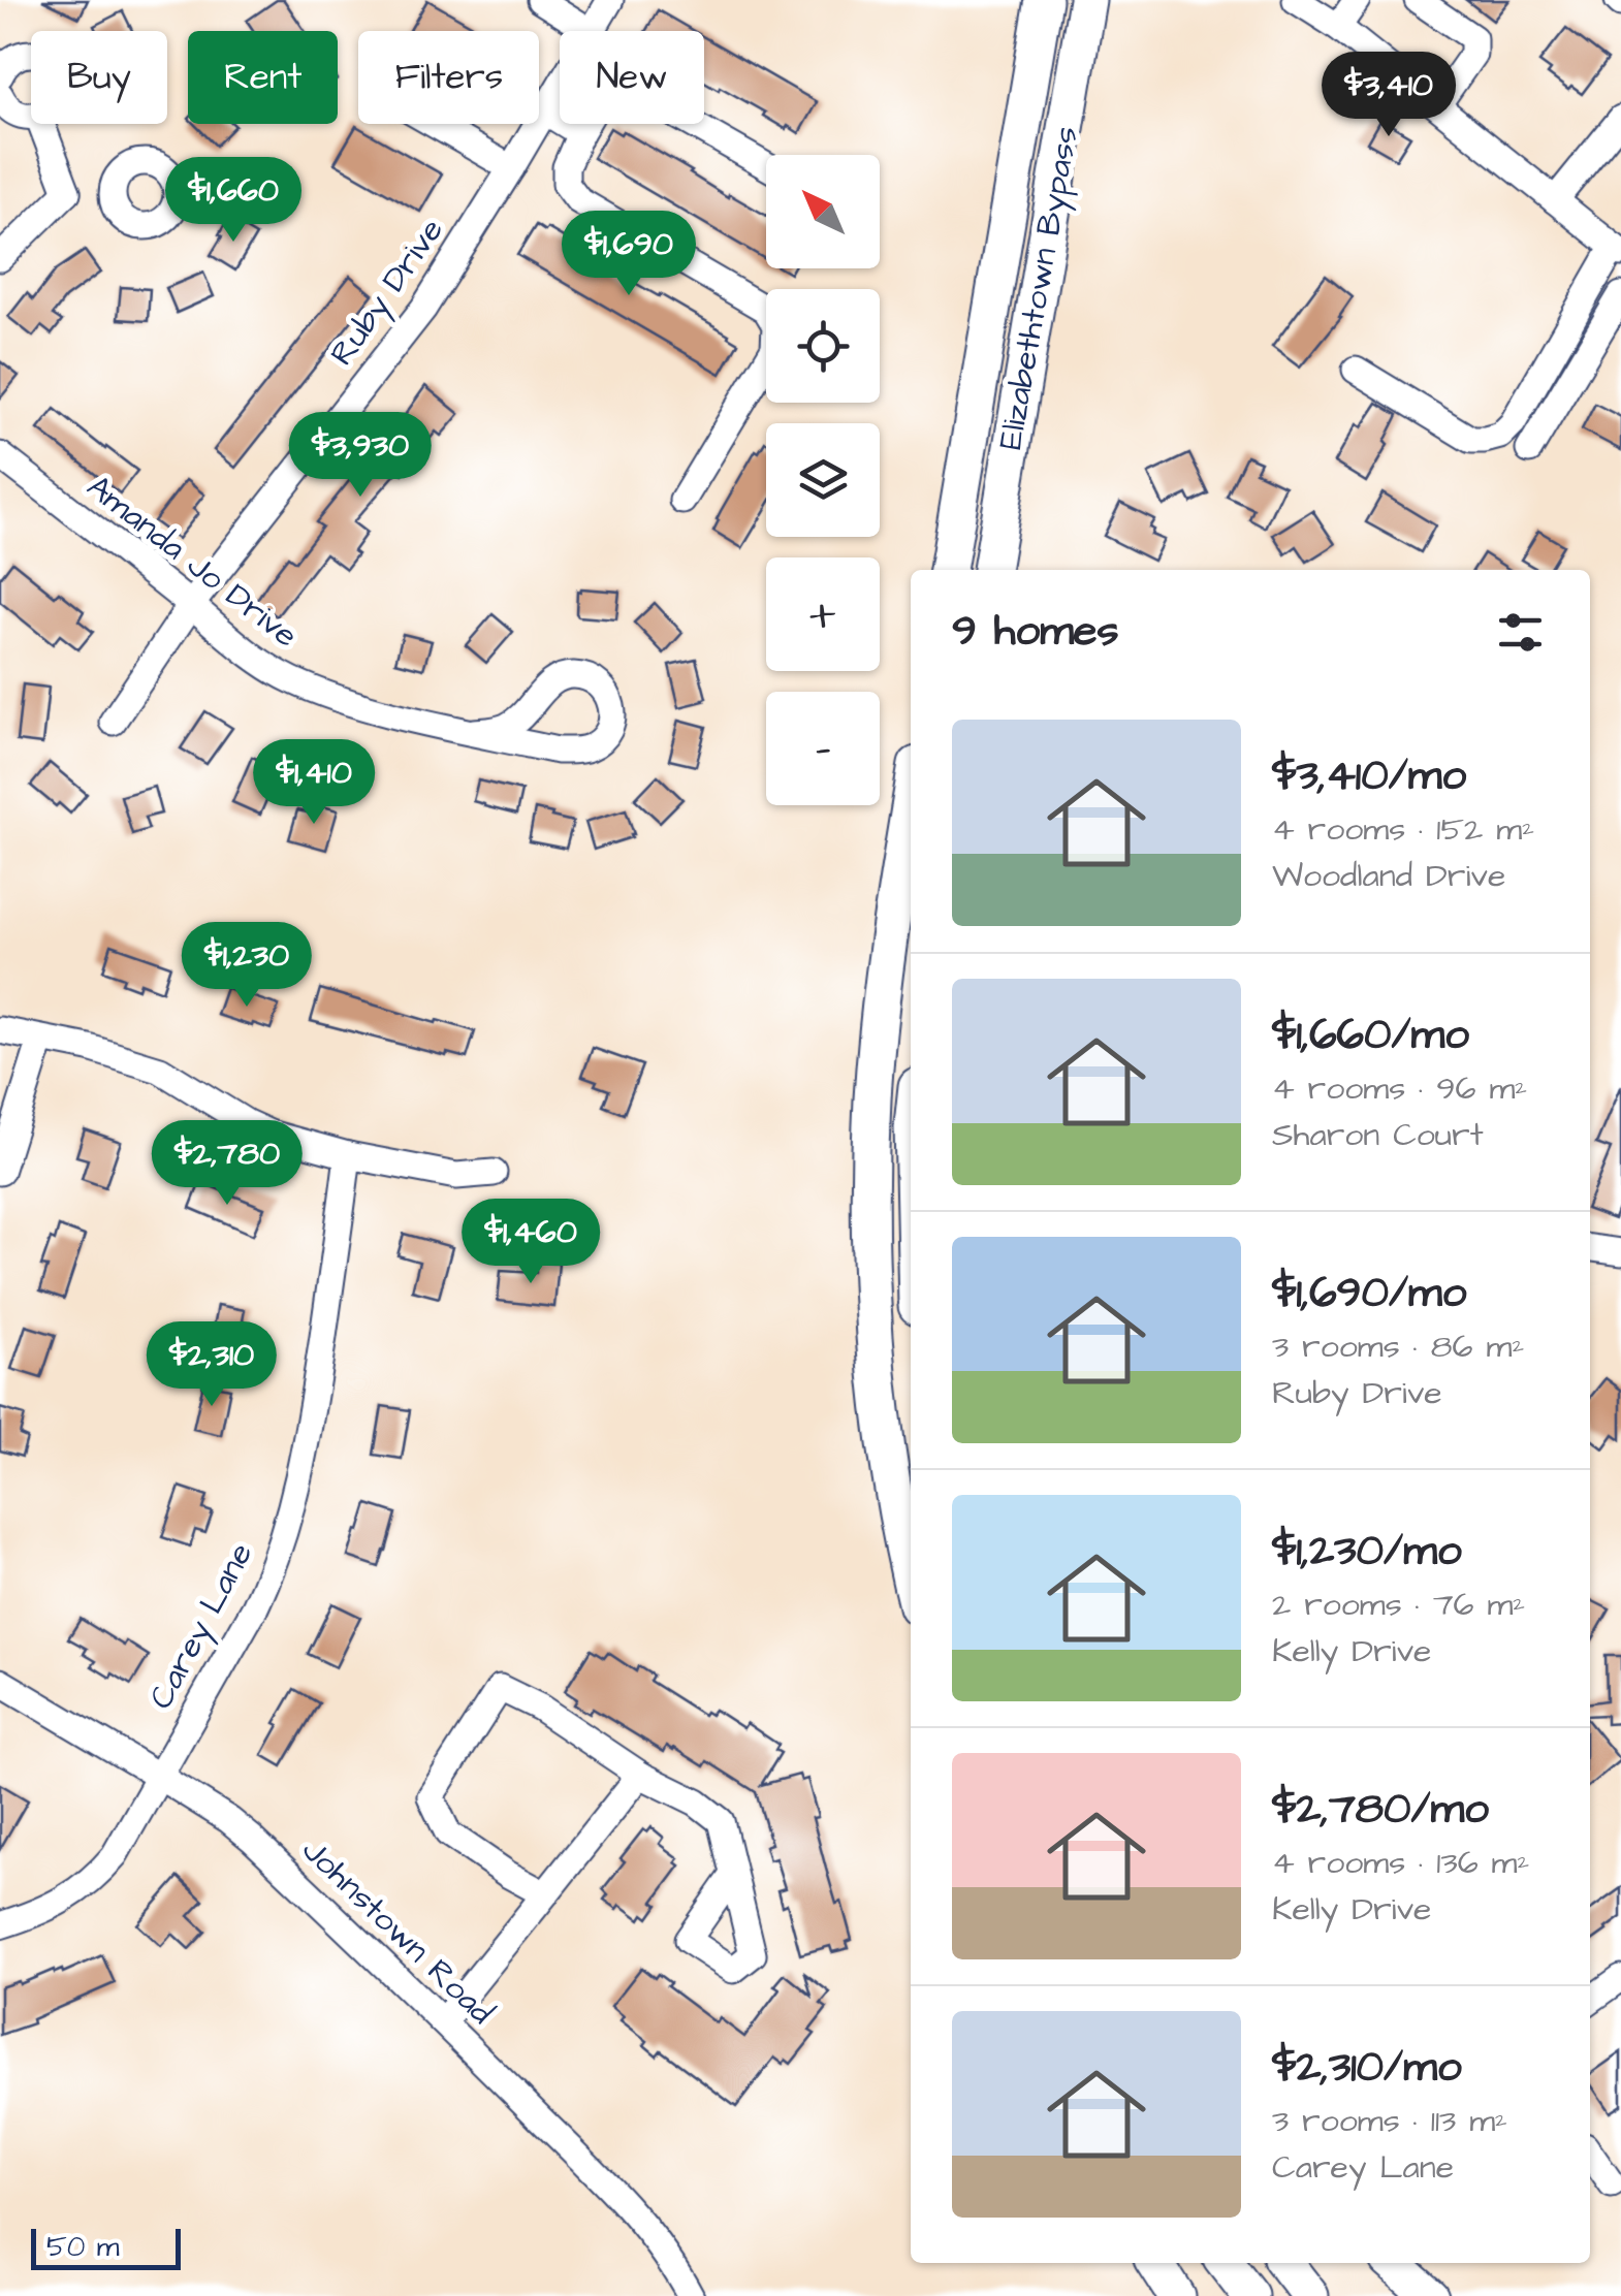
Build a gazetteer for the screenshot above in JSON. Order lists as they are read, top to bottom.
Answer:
{
  "streets": {
    "highway": ["Elizabethtown Bypass"],
    "street": [
      "Ruby Drive",
      "Amanda Jo Drive",
      "Carey Lane",
      "Johnstown Road"
    ]
  },
  "crossings": [
    ["Ruby Drive", "Amanda Jo Drive"],
    ["Carey Lane", "Johnstown Road"]
  ],
  "scale_bar": "50 m",
  "north": "top left",
  "page": {
    "chip": [
      "Buy",
      "Rent",
      "Filters",
      "New"
    ],
    "price": [
      "$3,410",
      "$1,660",
      "$1,690",
      "$3,930",
      "$1,410",
      "$1,230",
      "$2,780",
      "$1,460",
      "$2,310"
    ],
    "map_buttons": ["+", "−"],
    "heading": "9 homes",
    "list": [
      {
        "name": "$3,410/mo",
        "note": "4 rooms · 152 m² · Woodland Drive"
      },
      {
        "name": "$1,660/mo",
        "note": "4 rooms · 96 m² · Sharon Court"
      },
      {
        "name": "$1,690/mo",
        "note": "3 rooms · 86 m² · Ruby Drive"
      },
      {
        "name": "$1,230/mo",
        "note": "2 rooms · 76 m² · Kelly Drive"
      },
      {
        "name": "$2,780/mo",
        "note": "4 rooms · 136 m² · Kelly Drive"
      },
      {
        "name": "$2,310/mo",
        "note": "3 rooms · 113 m² · Carey Lane"
      }
    ],
    "scale": "50 m"
  }
}
